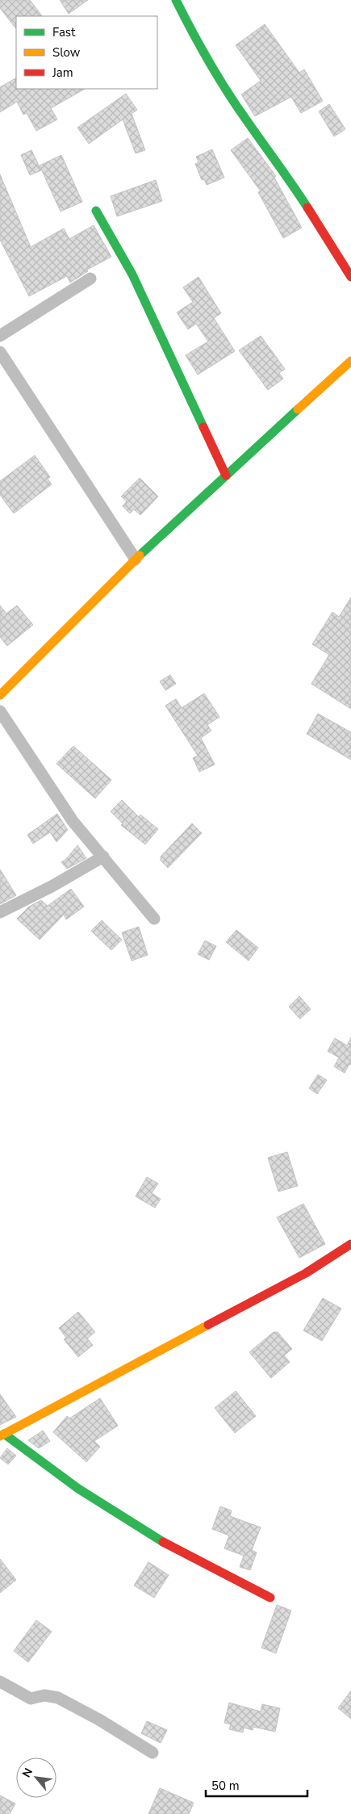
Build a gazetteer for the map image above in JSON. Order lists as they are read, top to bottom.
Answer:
{
  "legend": ["Fast", "Slow", "Jam"],
  "scale_bar": "50 m",
  "north": "top left"
}
